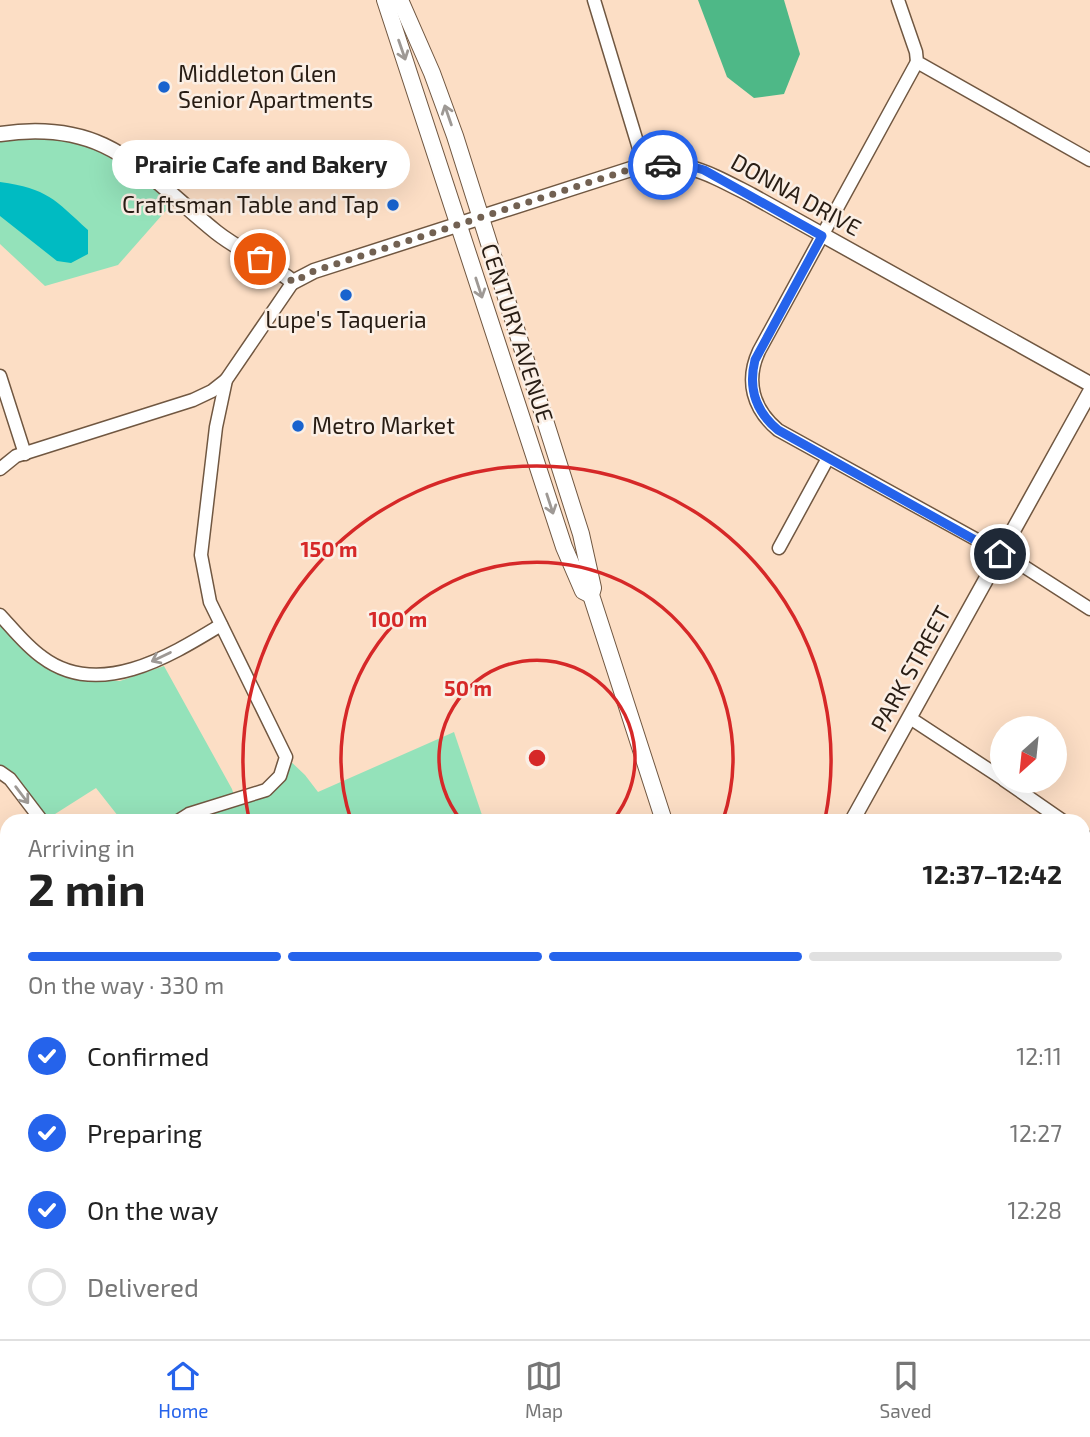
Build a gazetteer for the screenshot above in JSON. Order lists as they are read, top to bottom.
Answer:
{
  "streets": {
    "main road": ["CENTURY AVENUE"],
    "street": ["DONNA DRIVE", "PARK STREET"]
  },
  "crossings": [
    ["DONNA DRIVE", "CENTURY AVENUE"]
  ],
  "places": [
    "Middleton Glen Senior Apartments",
    "Craftsman Table and Tap",
    "Prairie Cafe and Bakery",
    "Lupe's Taqueria",
    "Metro Market"
  ],
  "north": "bottom left",
  "page": {
    "bubble": "Prairie Cafe and Bakery",
    "heading": ["2 min", "Arriving in", "12:37–12:42"],
    "bar": "On the way · 330 m",
    "list": [
      ["Confirmed", "12:11"],
      ["Preparing", "12:27"],
      ["On the way", "12:28"],
      "Delivered"
    ],
    "tabs": ["Home", "Map", "Saved"]
  },
  "rings": ["150 m", "100 m", "50 m"]
}
